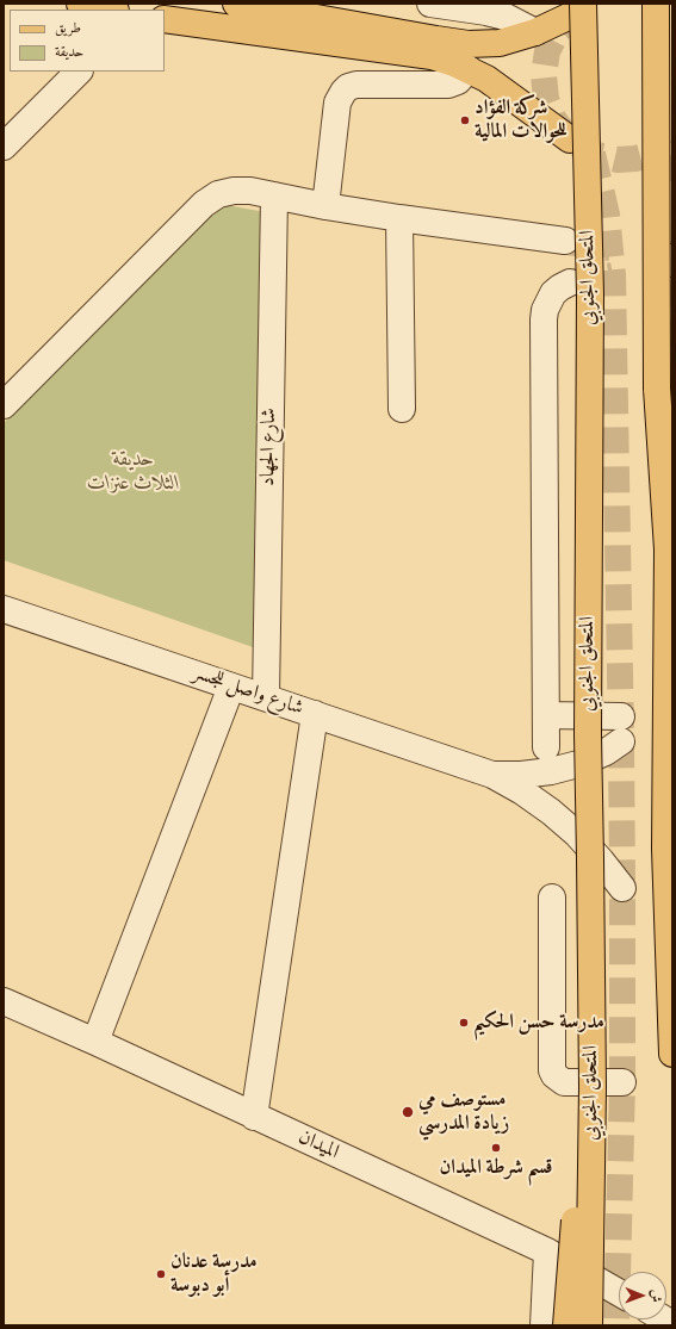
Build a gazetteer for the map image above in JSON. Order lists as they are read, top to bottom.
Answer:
{
  "streets": {
    "main road": ["المتحلق الجنوبي"],
    "street": ["شارع الجهاد", "شارع واصل للجسر", "الميدان"]
  },
  "crossings": [
    ["شارع الجهاد", "شارع واصل للجسر"]
  ],
  "parks": ["حديقة الثلاث عنزات"],
  "places": [
    "شركة الفؤاد للحوالات المالية",
    "مدرسة حسن الحكيم",
    "مستوصف مي زيادة المدرسي",
    "قسم شرطة الميدان",
    "مدرسة عدنان أبو دبوسة"
  ],
  "legend": ["طريق", "حديقة"],
  "north": "right"
}
